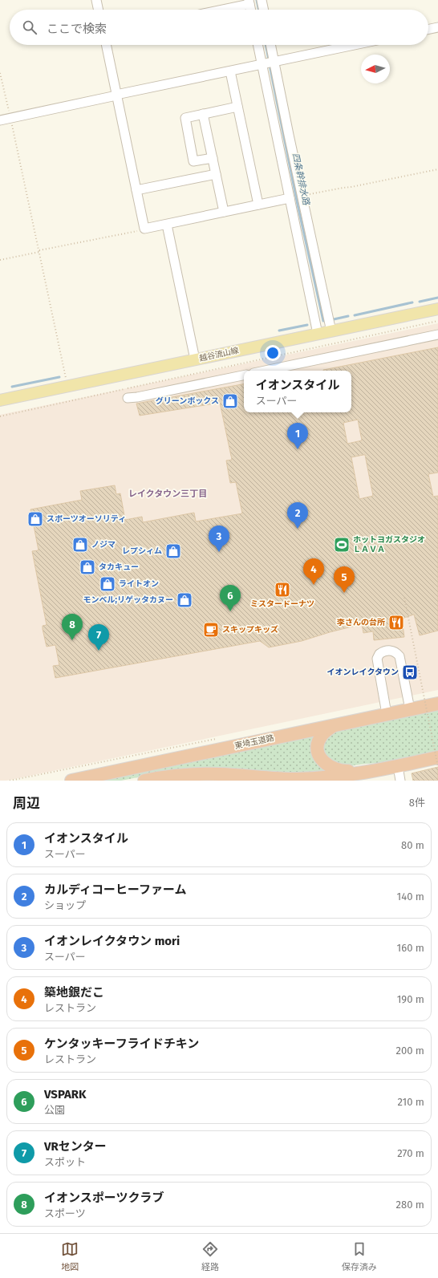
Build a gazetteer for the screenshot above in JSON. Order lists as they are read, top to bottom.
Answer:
{
  "streets": {
    "highway": ["東埼玉道路"],
    "main road": ["越谷流山線"]
  },
  "districts": ["レイクタウン三丁目"],
  "water": ["四条幹排水路"],
  "places": {
    "shop": [
      "グリーンボックス",
      "スポーツオーソリティ",
      "ノジマ",
      "レプシィム",
      "タカキュー",
      "ライトオン",
      "モンベル;リゲッタカヌー"
    ],
    "sports": ["ホットヨガスタジオ ＬＡＶＡ"],
    "restaurant": ["ミスタードーナツ", "李さんの台所"],
    "cafe": ["スキップキッズ"],
    "bus stop": ["イオンレイクタウン"]
  },
  "north": "left",
  "page": {
    "search": "ここで検索",
    "popup": ["イオンスタイル", "スーパー"],
    "pins": [
      "1",
      "2",
      "3",
      "4",
      "5",
      "6",
      "8",
      "7"
    ],
    "heading": ["周辺", "8件"],
    "list": [
      {
        "mark": "1",
        "name": "イオンスタイル",
        "note": "スーパー",
        "value": "80 m"
      },
      {
        "mark": "2",
        "name": "カルディコーヒーファーム",
        "note": "ショップ",
        "value": "140 m"
      },
      {
        "mark": "3",
        "name": "イオンレイクタウン mori",
        "note": "スーパー",
        "value": "160 m"
      },
      {
        "mark": "4",
        "name": "築地銀だこ",
        "note": "レストラン",
        "value": "190 m"
      },
      {
        "mark": "5",
        "name": "ケンタッキーフライドチキン",
        "note": "レストラン",
        "value": "200 m"
      },
      {
        "mark": "6",
        "name": "VSPARK",
        "note": "公園",
        "value": "210 m"
      },
      {
        "mark": "7",
        "name": "VRセンター",
        "note": "スポット",
        "value": "270 m"
      },
      {
        "mark": "8",
        "name": "イオンスポーツクラブ",
        "note": "スポーツ",
        "value": "280 m"
      }
    ],
    "nav": ["地図", "経路", "保存済み"]
  }
}
